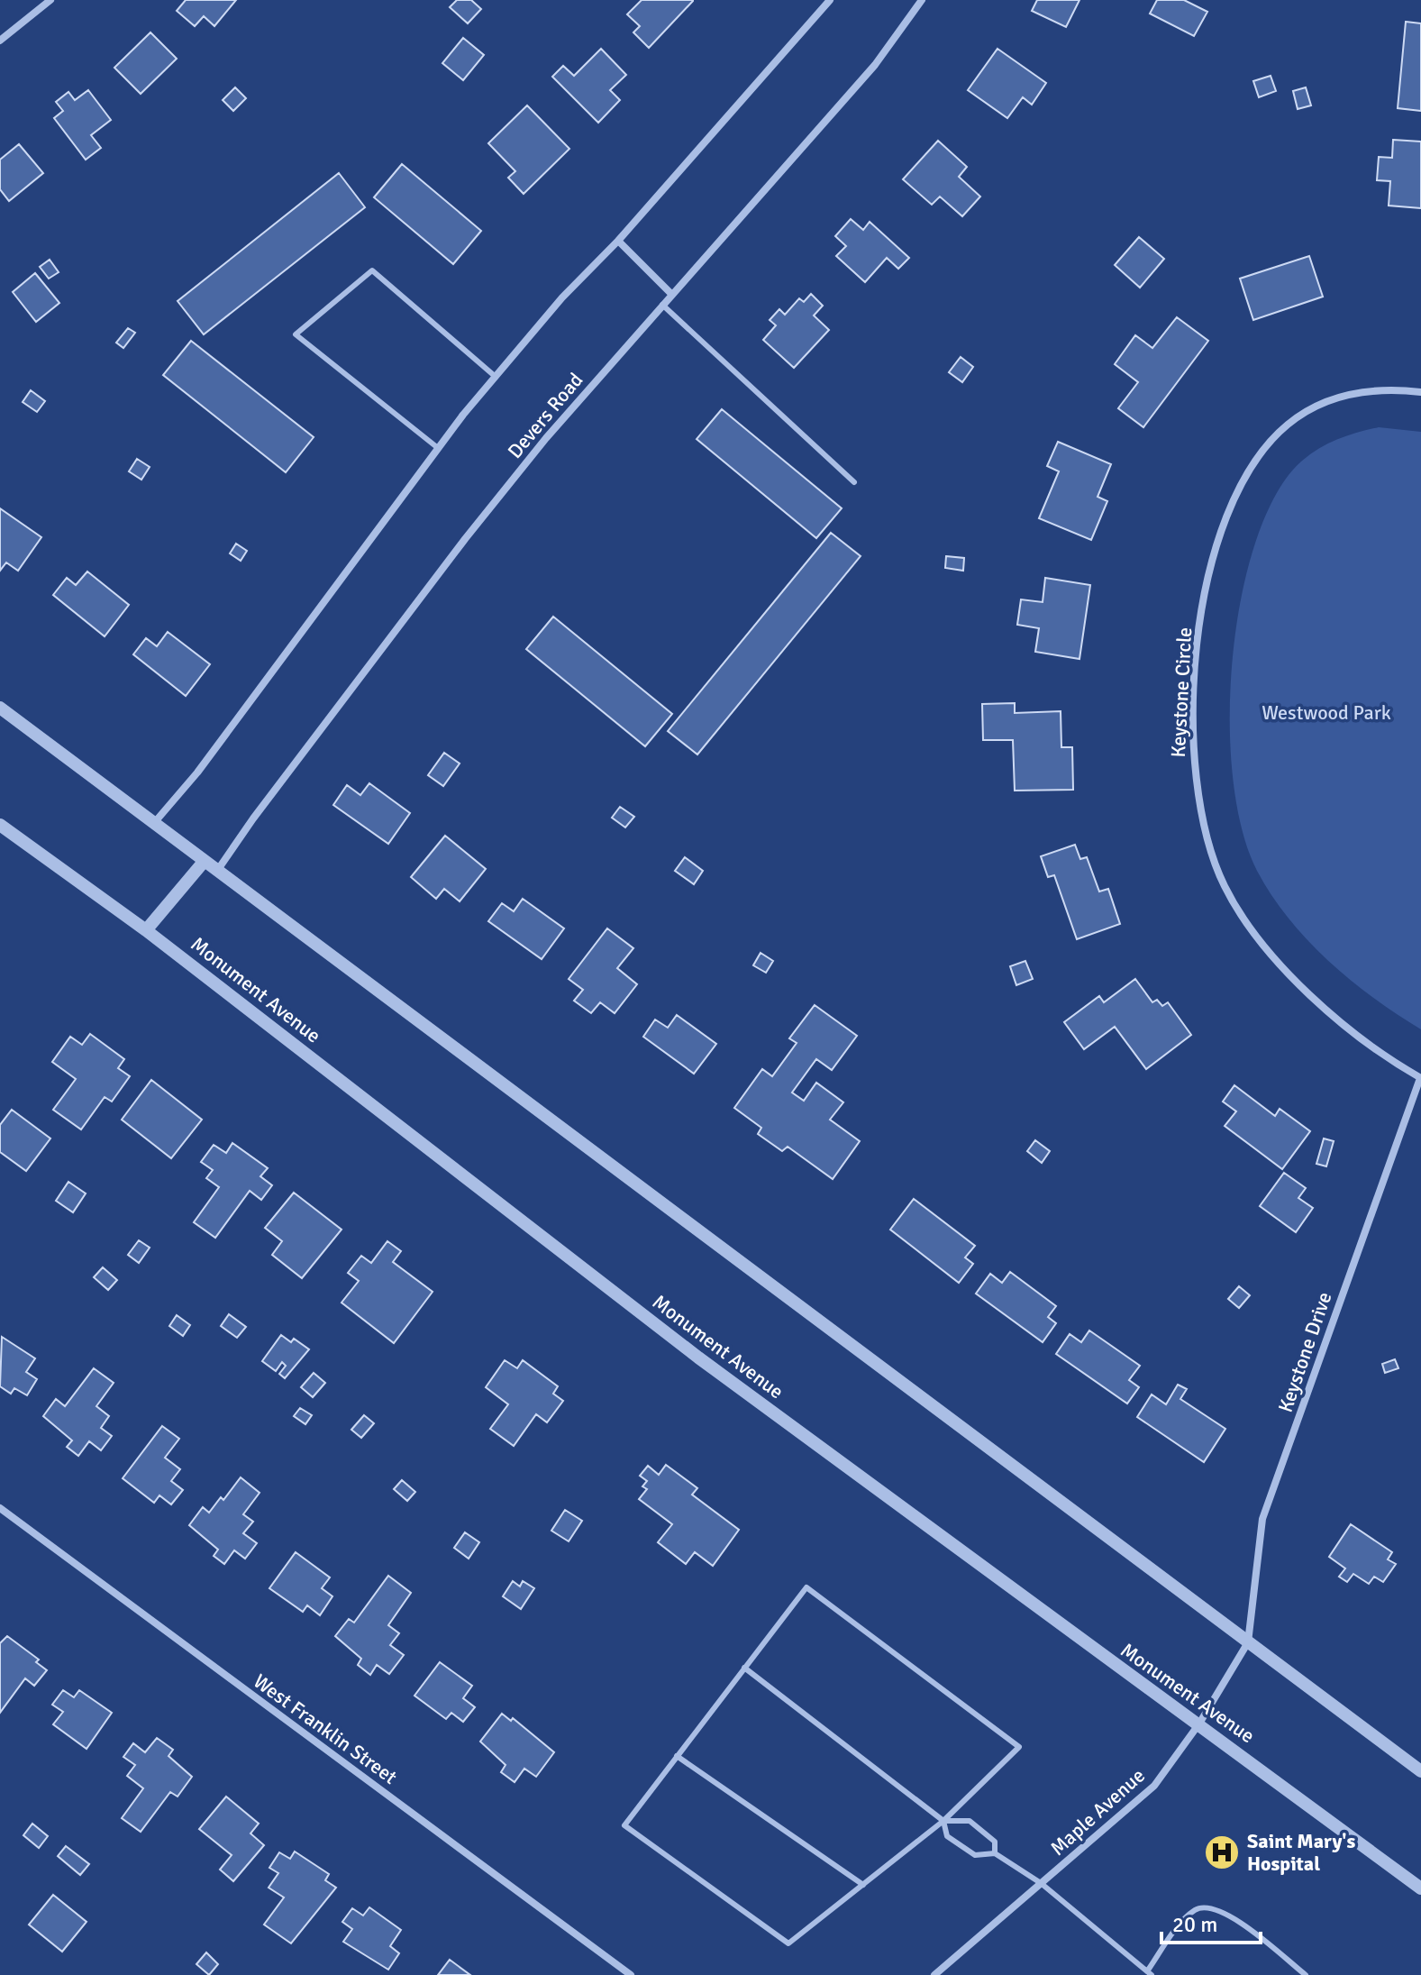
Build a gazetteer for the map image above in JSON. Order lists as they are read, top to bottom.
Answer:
{
  "streets": {
    "street": [
      "Devers Road",
      "Keystone Circle",
      "Monument Avenue",
      "Keystone Drive",
      "West Franklin Street",
      "Maple Avenue"
    ]
  },
  "crossings": [
    ["Keystone Circle", "Keystone Drive"],
    ["Monument Avenue", "Maple Avenue"],
    ["Keystone Drive", "Maple Avenue"]
  ],
  "parks": ["Westwood Park"],
  "places": {
    "hospital": ["Saint Mary's Hospital"]
  },
  "scale_bar": "20 m"
}
